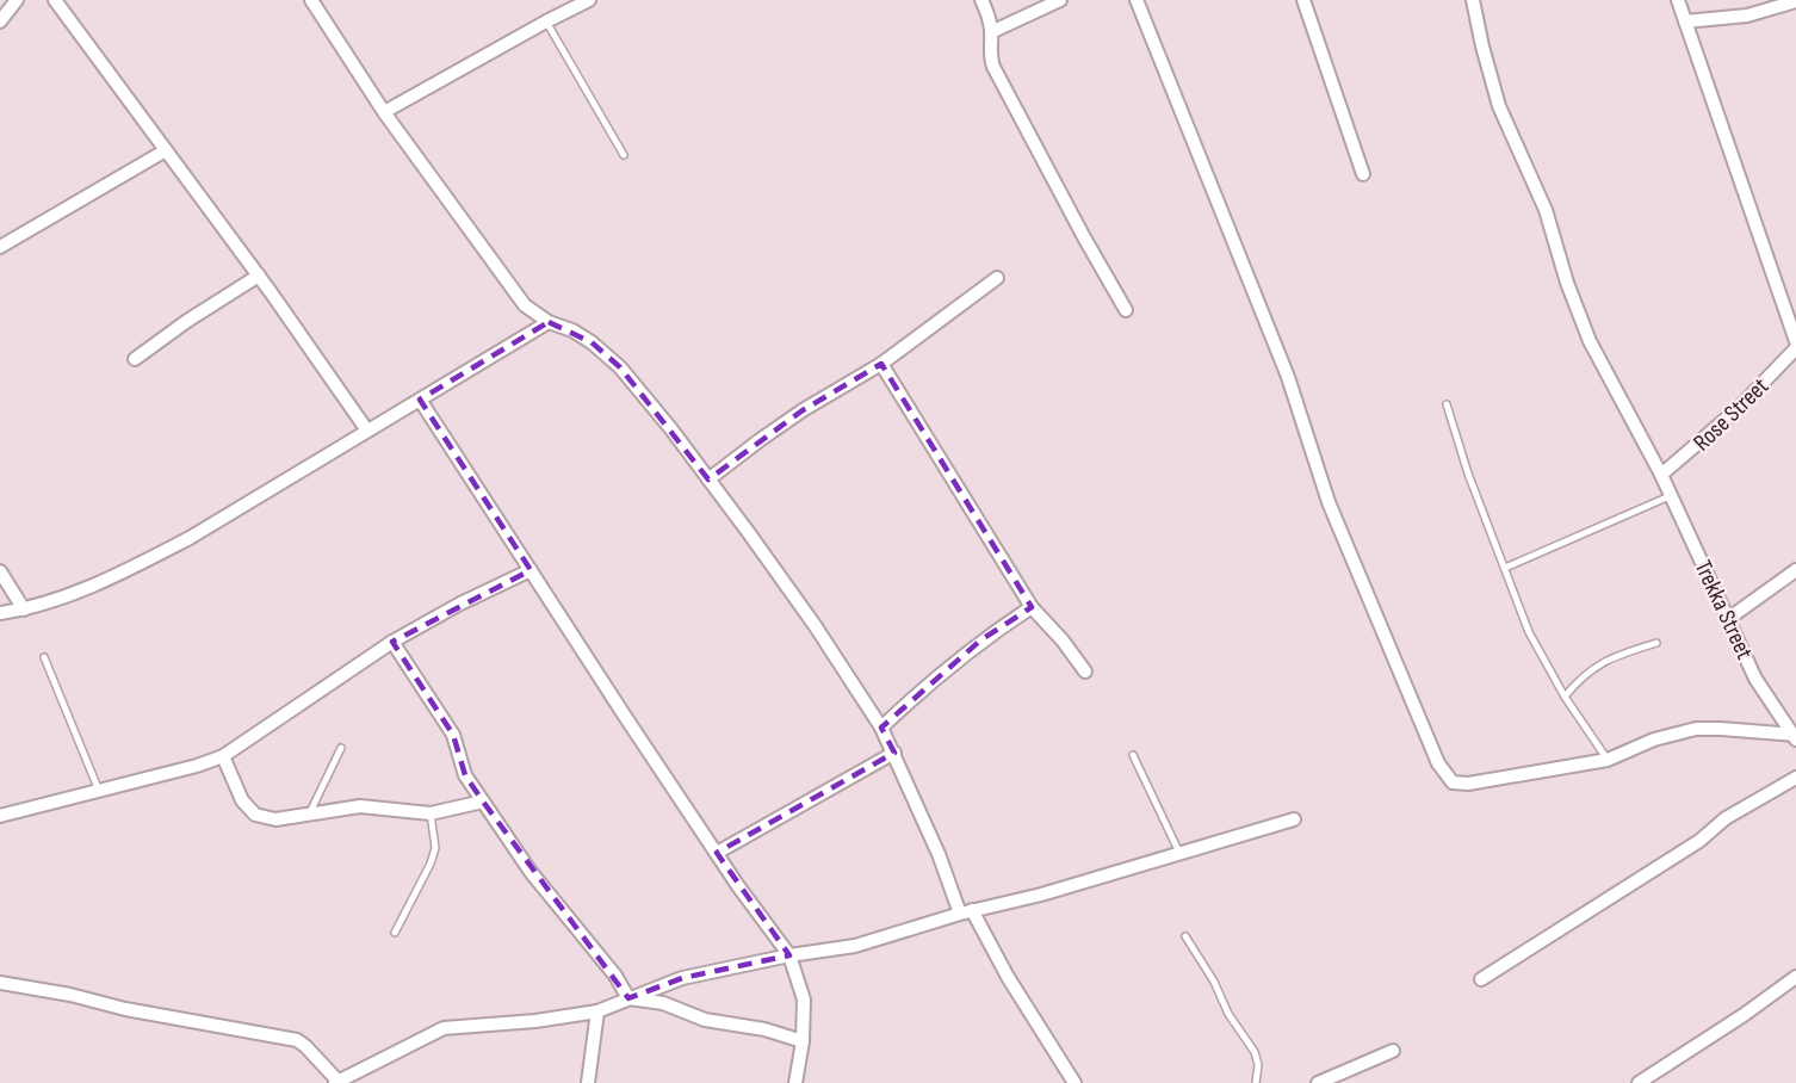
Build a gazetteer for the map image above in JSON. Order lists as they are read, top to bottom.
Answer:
{
  "streets": {
    "street": ["Rose Street", "Trekka Street"]
  },
  "crossings": [
    ["Rose Street", "Trekka Street"]
  ]
}
